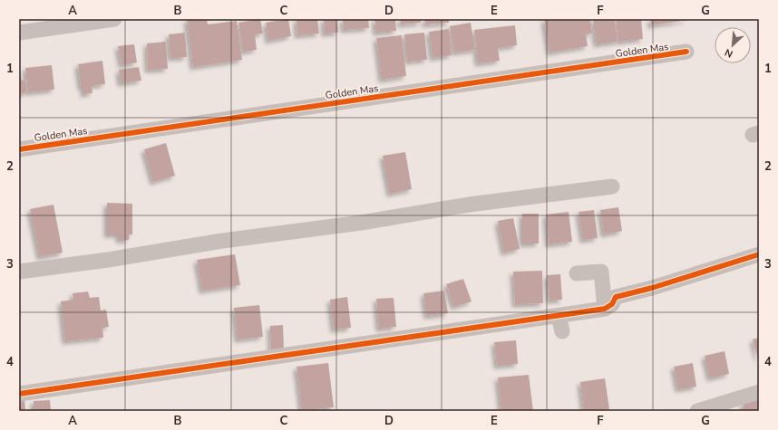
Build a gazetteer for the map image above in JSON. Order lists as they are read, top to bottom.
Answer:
{
  "streets": {
    "street": ["Golden Mas"]
  },
  "north": "bottom left",
  "grid": {
    "columns": [
      "A",
      "B",
      "C",
      "D",
      "E",
      "F",
      "G"
    ],
    "rows": [
      "1",
      "2",
      "3",
      "4"
    ]
  }
}
